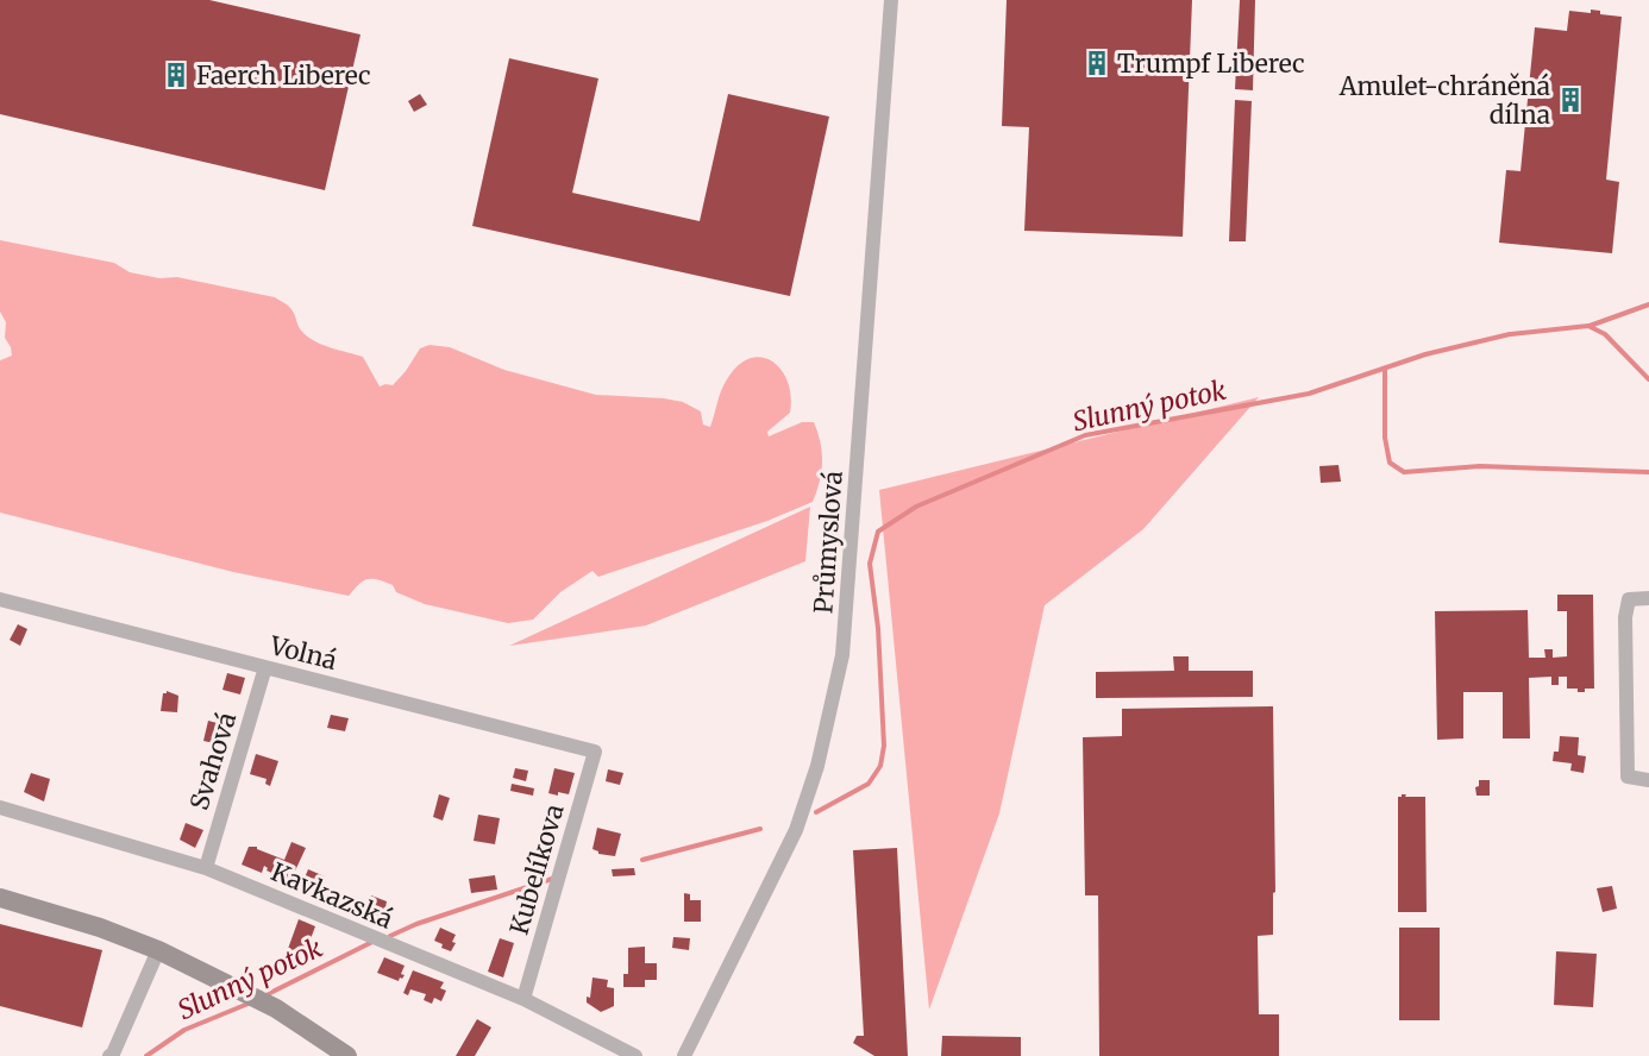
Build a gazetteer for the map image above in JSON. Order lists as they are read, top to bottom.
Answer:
{
  "streets": {
    "street": [
      "Průmyslová",
      "Volná",
      "Svahová",
      "Kubelíkova",
      "Kavkazská"
    ]
  },
  "crossings": [
    ["Volná", "Svahová"],
    ["Volná", "Kubelíkova"],
    ["Svahová", "Kavkazská"],
    ["Kubelíkova", "Kavkazská"]
  ],
  "water": ["Slunný potok"],
  "places": {
    "building": ["Trumpf Liberec", "Faerch Liberec", "Amulet-chráněná dílna"]
  }
}
